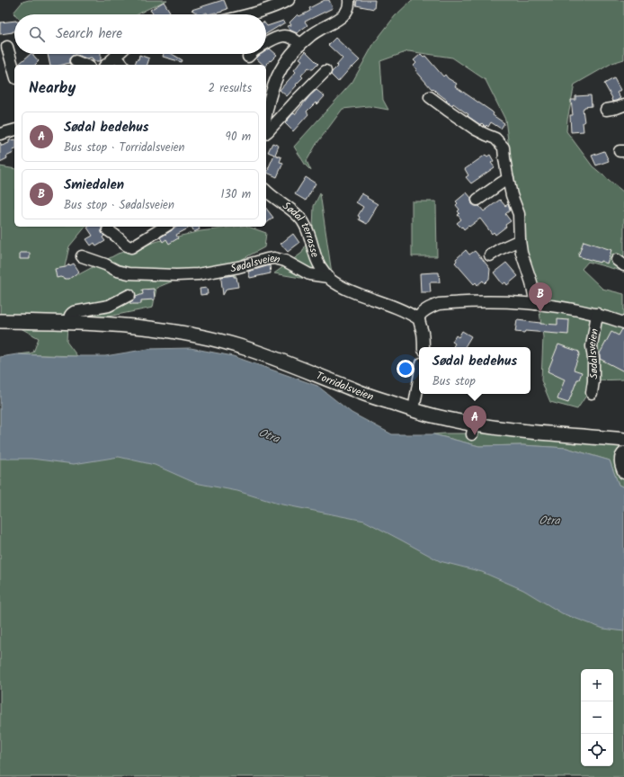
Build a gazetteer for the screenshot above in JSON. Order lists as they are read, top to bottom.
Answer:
{
  "streets": {
    "main road": ["Torridalsveien"],
    "street": ["Sødal terrasse", "Sødalsveien"]
  },
  "crossings": [
    ["Sødal terrasse", "Sødalsveien"]
  ],
  "water": ["Otra"],
  "page": {
    "search": "Search here",
    "heading": ["Nearby", "2 results"],
    "list": [
      {
        "mark": "A",
        "name": "Sødal bedehus",
        "note": "Bus stop · Torridalsveien",
        "value": "90 m"
      },
      {
        "mark": "B",
        "name": "Smiedalen",
        "note": "Bus stop · Sødalsveien",
        "value": "130 m"
      }
    ],
    "pins": ["B", "A"],
    "popup": ["Sødal bedehus", "Bus stop"],
    "map_buttons": ["+", "−"]
  }
}
